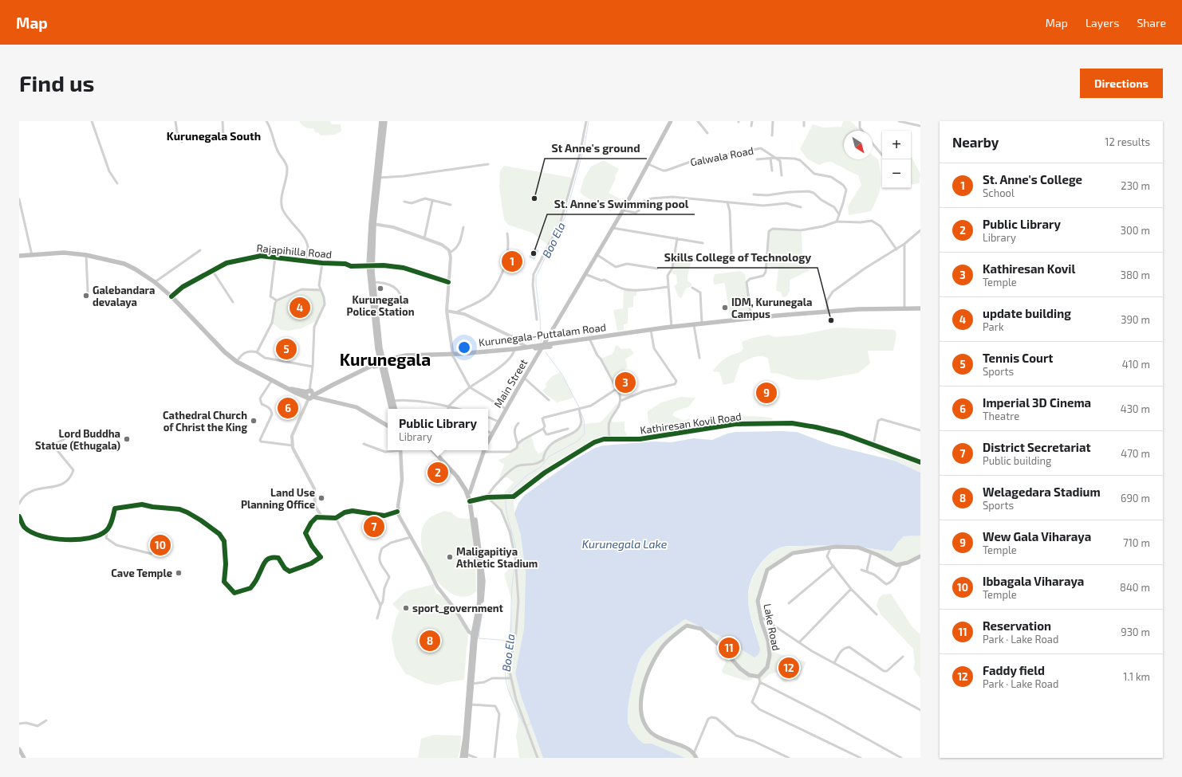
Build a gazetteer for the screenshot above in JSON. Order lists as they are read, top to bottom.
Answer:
{
  "streets": {
    "highway": ["Kurunegala-Puttalam Road"],
    "main road": ["Main Street", "Lake Road"],
    "street": ["Galwala Road", "Rajapihilla Road", "Kathiresan Kovil Road"]
  },
  "crossings": [
    ["Galwala Road", "Main Street"],
    ["Kurunegala-Puttalam Road", "Main Street"]
  ],
  "districts": ["Kurunegala South", "Kurunegala"],
  "water": ["Boo Ela", "Kurunegala Lake"],
  "places": [
    "St Anne's ground",
    "St. Anne's Swimming pool",
    "Kurunegala Police Station",
    "Galebandara devalaya",
    "IDM, Kurunegala Campus",
    "Skills College of Technology",
    "Cathedral Church of Christ the King",
    "Lord Buddha Statue (Ethugala)",
    "Land Use Planning Office",
    "Maligapitiya Athletic Stadium",
    "Cave Temple",
    "sport_government"
  ],
  "north": "bottom right",
  "page": {
    "header": "Map",
    "nav": ["Map", "Layers", "Share"],
    "buttons": "Directions",
    "title": "Find us",
    "heading": ["Nearby", "12 results"],
    "map_buttons": ["+", "−"],
    "list": [
      {
        "mark": "1",
        "name": "St. Anne's College",
        "note": "School",
        "value": "230 m"
      },
      {
        "mark": "2",
        "name": "Public Library",
        "note": "Library",
        "value": "300 m"
      },
      {
        "mark": "3",
        "name": "Kathiresan Kovil",
        "note": "Temple",
        "value": "380 m"
      },
      {
        "mark": "4",
        "name": "update building",
        "note": "Park",
        "value": "390 m"
      },
      {
        "mark": "5",
        "name": "Tennis Court",
        "note": "Sports",
        "value": "410 m"
      },
      {
        "mark": "6",
        "name": "Imperial 3D Cinema",
        "note": "Theatre",
        "value": "430 m"
      },
      {
        "mark": "7",
        "name": "District Secretariat",
        "note": "Public building",
        "value": "470 m"
      },
      {
        "mark": "8",
        "name": "Welagedara Stadium",
        "note": "Sports",
        "value": "690 m"
      },
      {
        "mark": "9",
        "name": "Wew Gala Viharaya",
        "note": "Temple",
        "value": "710 m"
      },
      {
        "mark": "10",
        "name": "Ibbagala Viharaya",
        "note": "Temple",
        "value": "840 m"
      },
      {
        "mark": "11",
        "name": "Reservation",
        "note": "Park · Lake Road",
        "value": "930 m"
      },
      {
        "mark": "12",
        "name": "Faddy field",
        "note": "Park · Lake Road",
        "value": "1.1 km"
      }
    ],
    "pins": [
      "1",
      "4",
      "5",
      "3",
      "9",
      "6",
      "2",
      "7",
      "10",
      "8",
      "11",
      "12"
    ],
    "popup": ["Public Library", "Library"]
  }
}
